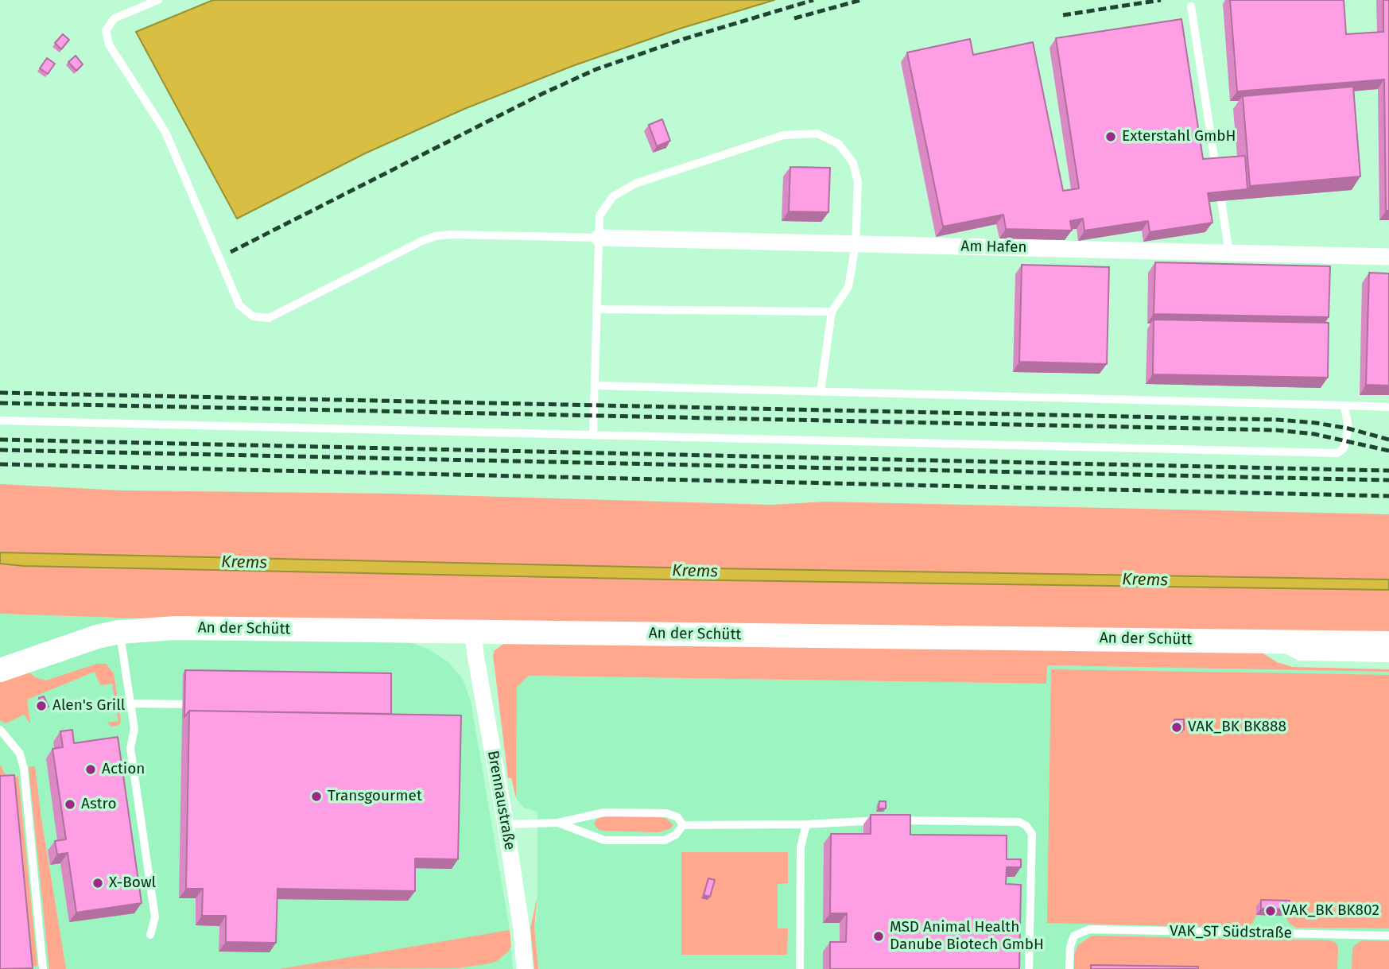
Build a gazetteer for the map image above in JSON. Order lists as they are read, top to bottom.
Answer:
{
  "streets": {
    "street": ["Am Hafen", "An der Schütt", "Brennaustraße"],
    "lane": ["VAK_ST Südstraße"]
  },
  "crossings": [
    ["An der Schütt", "Brennaustraße"]
  ],
  "water": ["Krems"],
  "places": [
    "Exterstahl GmbH",
    "Alen's Grill",
    "VAK_BK BK888",
    "Action",
    "Transgourmet",
    "Astro",
    "X-Bowl",
    "VAK_BK BK802",
    "MSD Animal Health Danube Biotech GmbH"
  ]
}
